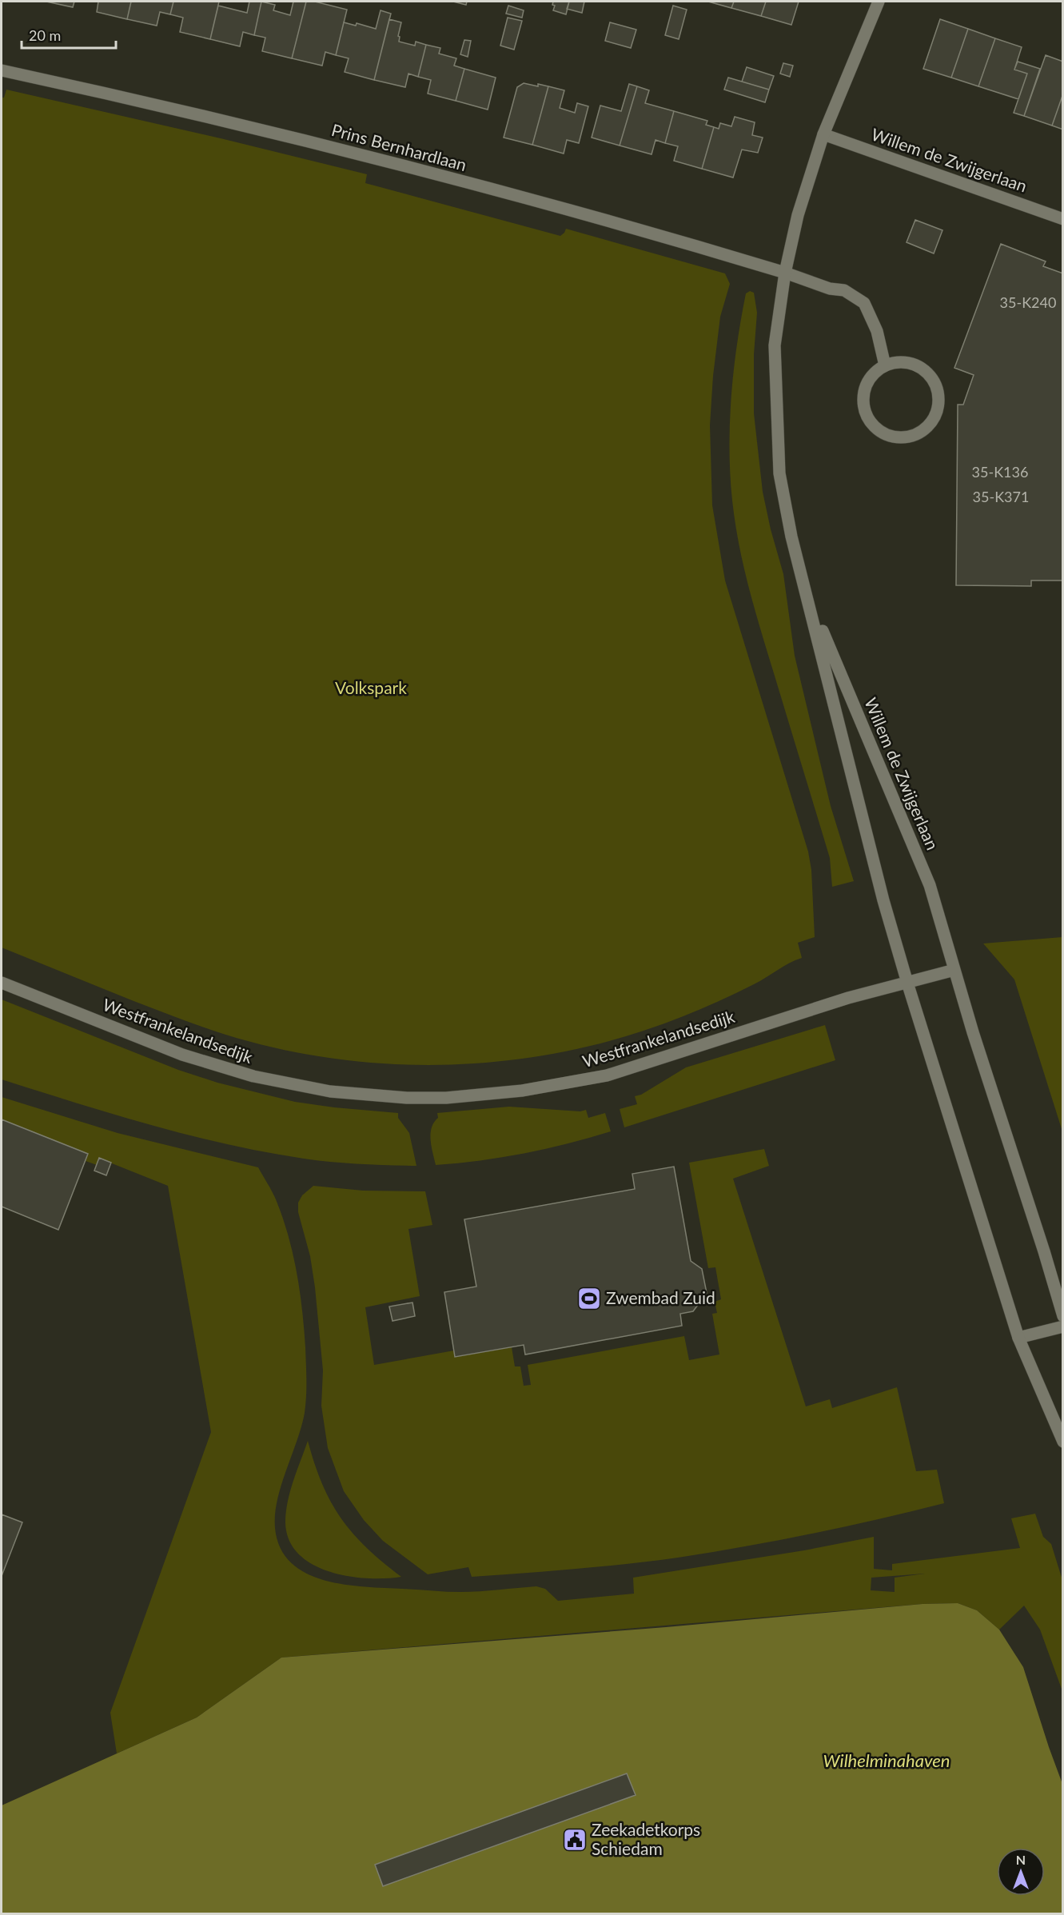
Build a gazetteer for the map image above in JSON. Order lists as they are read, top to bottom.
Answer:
{
  "streets": {
    "street": ["Prins Bernhardlaan", "Willem de Zwijgerlaan", "Westfrankelandsedijk"]
  },
  "crossings": [
    ["Prins Bernhardlaan", "Willem de Zwijgerlaan"],
    ["Willem de Zwijgerlaan", "Westfrankelandsedijk"]
  ],
  "water": ["Wilhelminahaven"],
  "parks": ["Volkspark"],
  "places": {
    "sports": ["Zwembad Zuid"],
    "public building": ["Zeekadetkorps Schiedam"]
  },
  "house_numbers": ["35-K240", "35-K136", "35-K371"],
  "scale_bar": "20 m",
  "north": "top"
}
